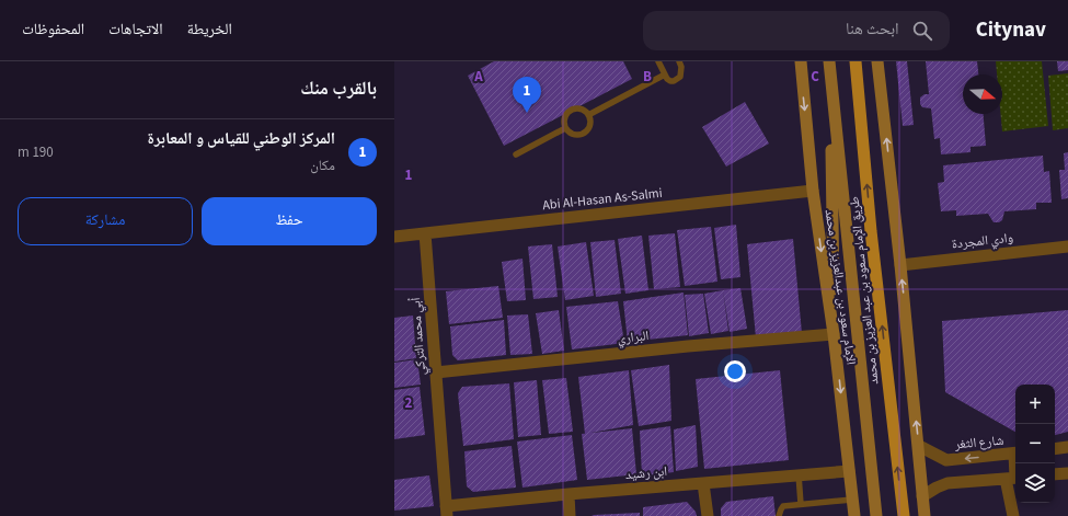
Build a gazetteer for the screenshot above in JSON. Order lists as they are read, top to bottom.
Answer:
{
  "streets": {
    "main road": ["الإمام سعود بن عبدالعزيز بن محمد", "طريق الإمام سعود بن عبد العزيز بن محمد"],
    "street": [
      "Abi Al-Hasan As-Salmi",
      "وادي المجردة",
      "أبي محمد التركي",
      "البراري",
      "شارع الثغر",
      "ابن رشيد"
    ]
  },
  "crossings": [
    ["Abi Al-Hasan As-Salmi", "الإمام سعود بن عبدالعزيز بن محمد"],
    ["Abi Al-Hasan As-Salmi", "أبي محمد التركي"],
    ["الإمام سعود بن عبدالعزيز بن محمد", "البراري"],
    ["الإمام سعود بن عبدالعزيز بن محمد", "ابن رشيد"],
    ["أبي محمد التركي", "البراري"],
    ["أبي محمد التركي", "ابن رشيد"]
  ],
  "north": "right",
  "page": {
    "header": "Citynav",
    "search": "ابحث هنا",
    "nav": ["الخريطة", "الاتجاهات", "المحفوظات"],
    "heading": "بالقرب منك",
    "pins": "1",
    "list": [
      {
        "mark": "1",
        "name": "المركز الوطني للقياس و المعابرة",
        "note": "مكان",
        "value": "190 m"
      }
    ],
    "buttons": ["حفظ", "مشاركة"],
    "map_buttons": ["+", "−"]
  },
  "grid": {
    "columns": ["A", "B", "C"],
    "rows": ["1", "2"]
  }
}
